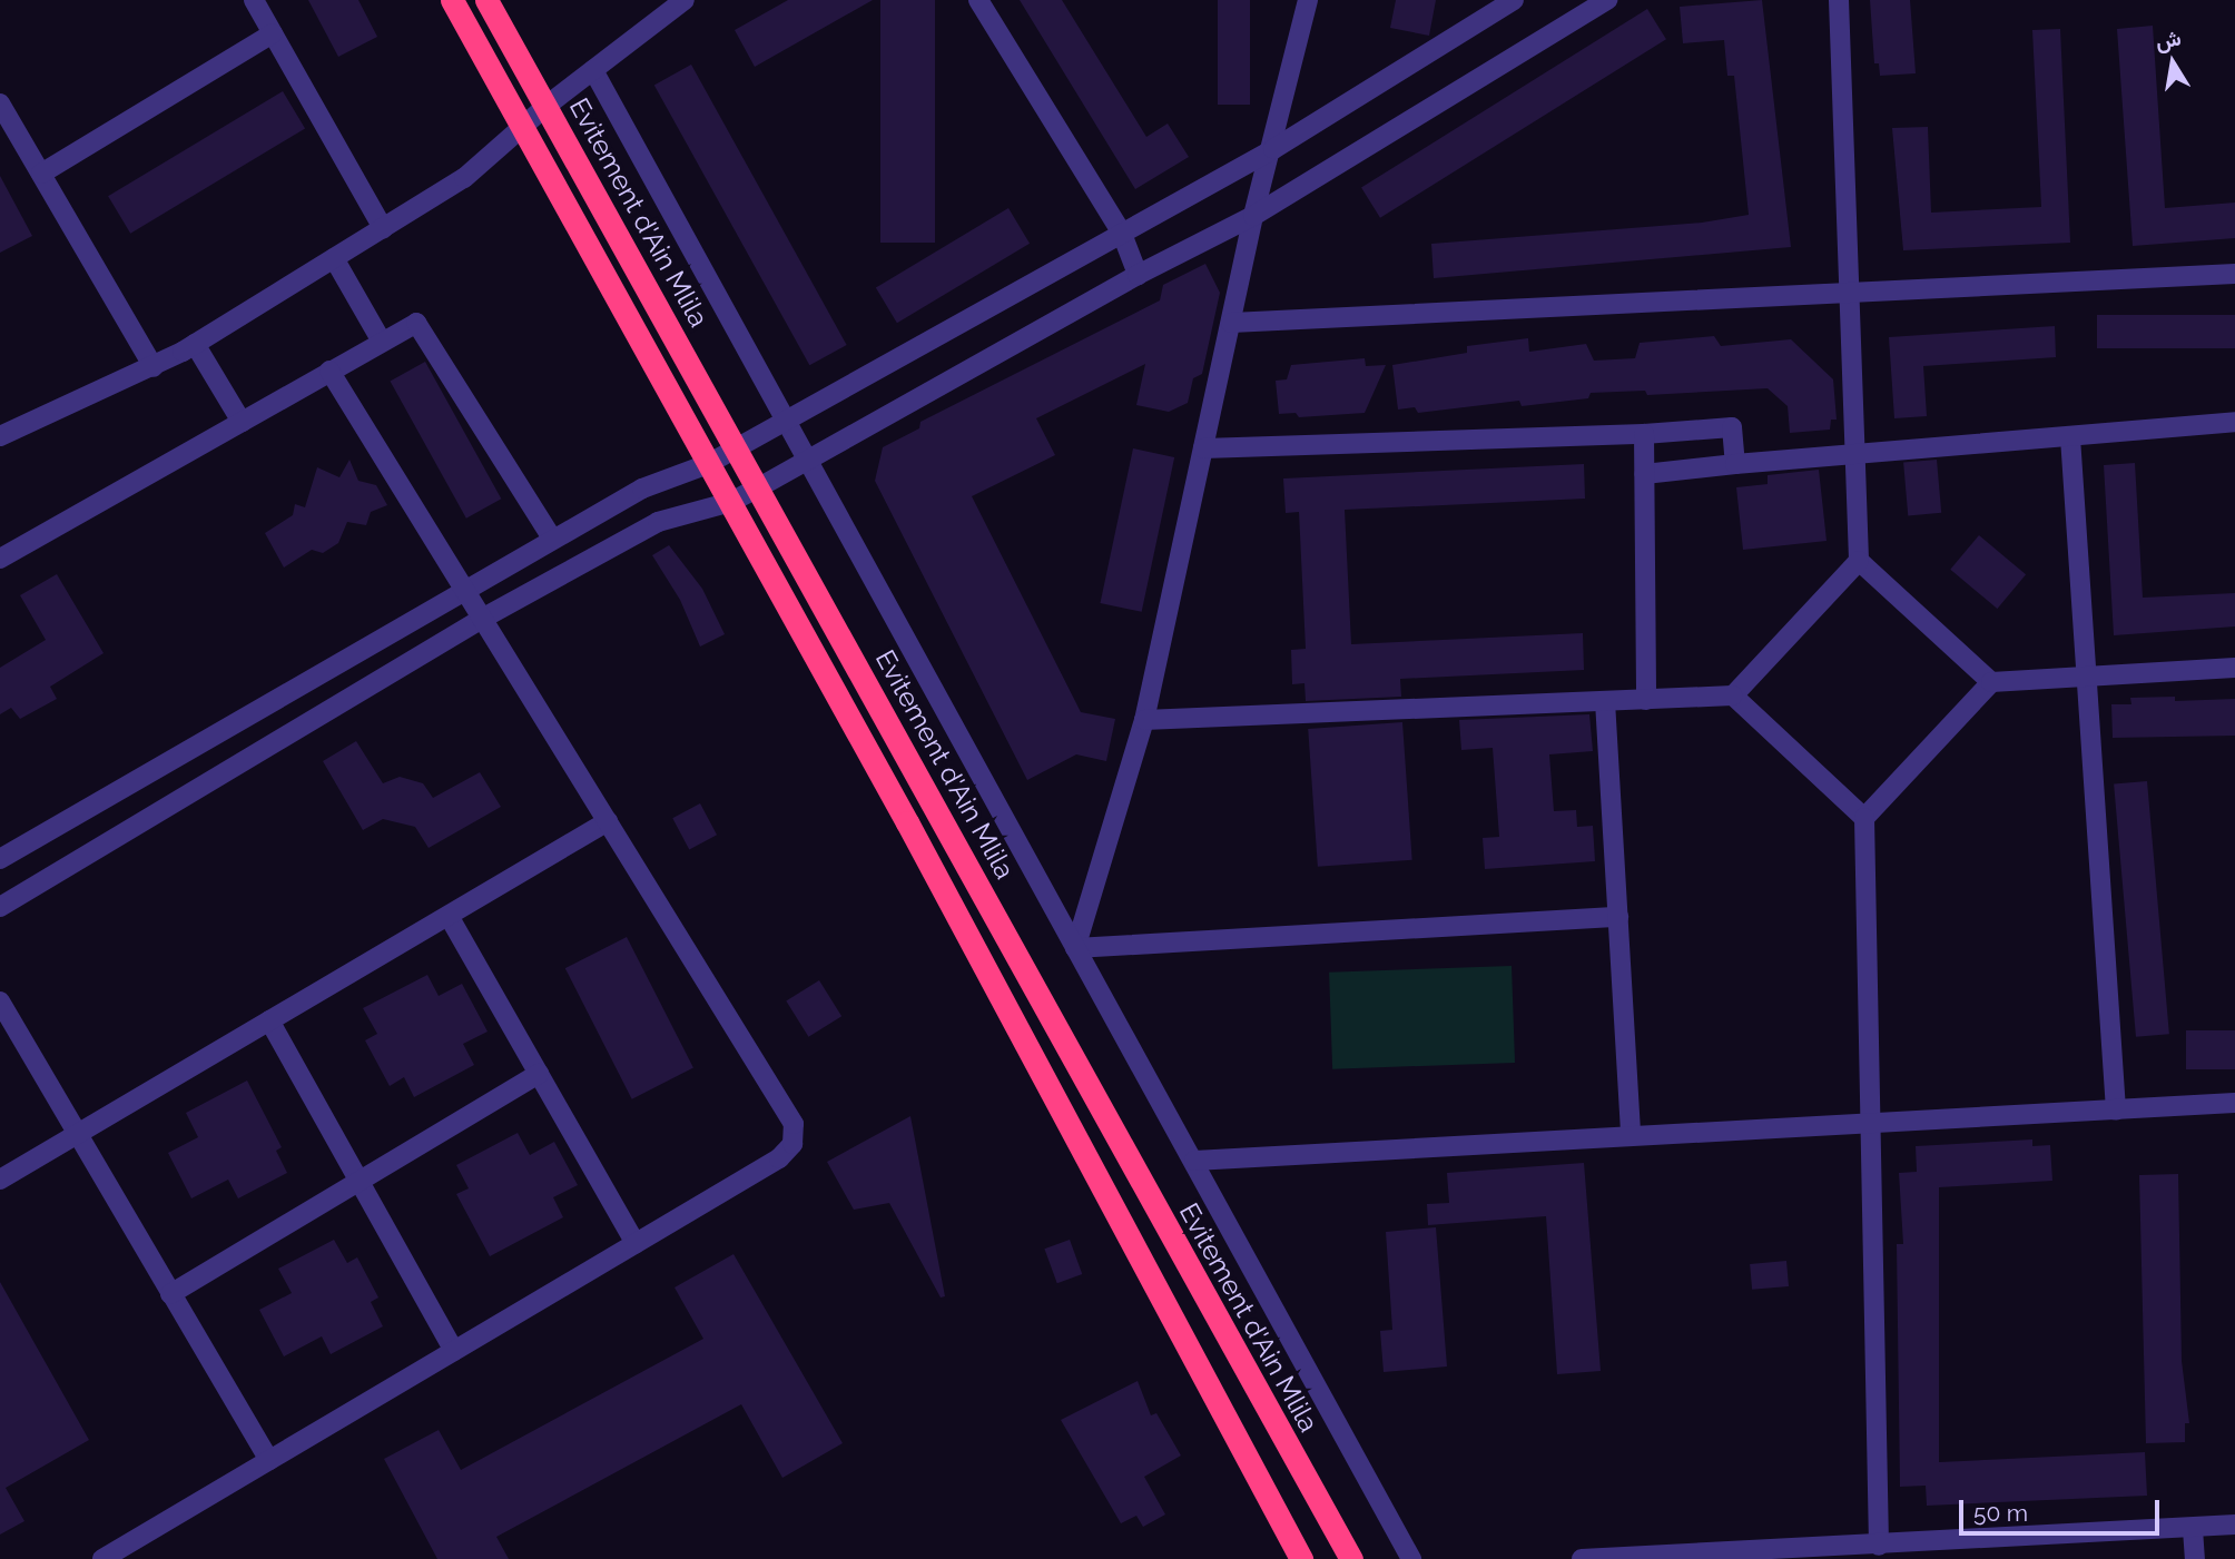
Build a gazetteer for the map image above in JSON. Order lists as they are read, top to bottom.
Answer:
{
  "streets": {
    "highway": ["Evitement d'Ain Mlila"]
  },
  "scale_bar": "50 m",
  "north": "top"
}
